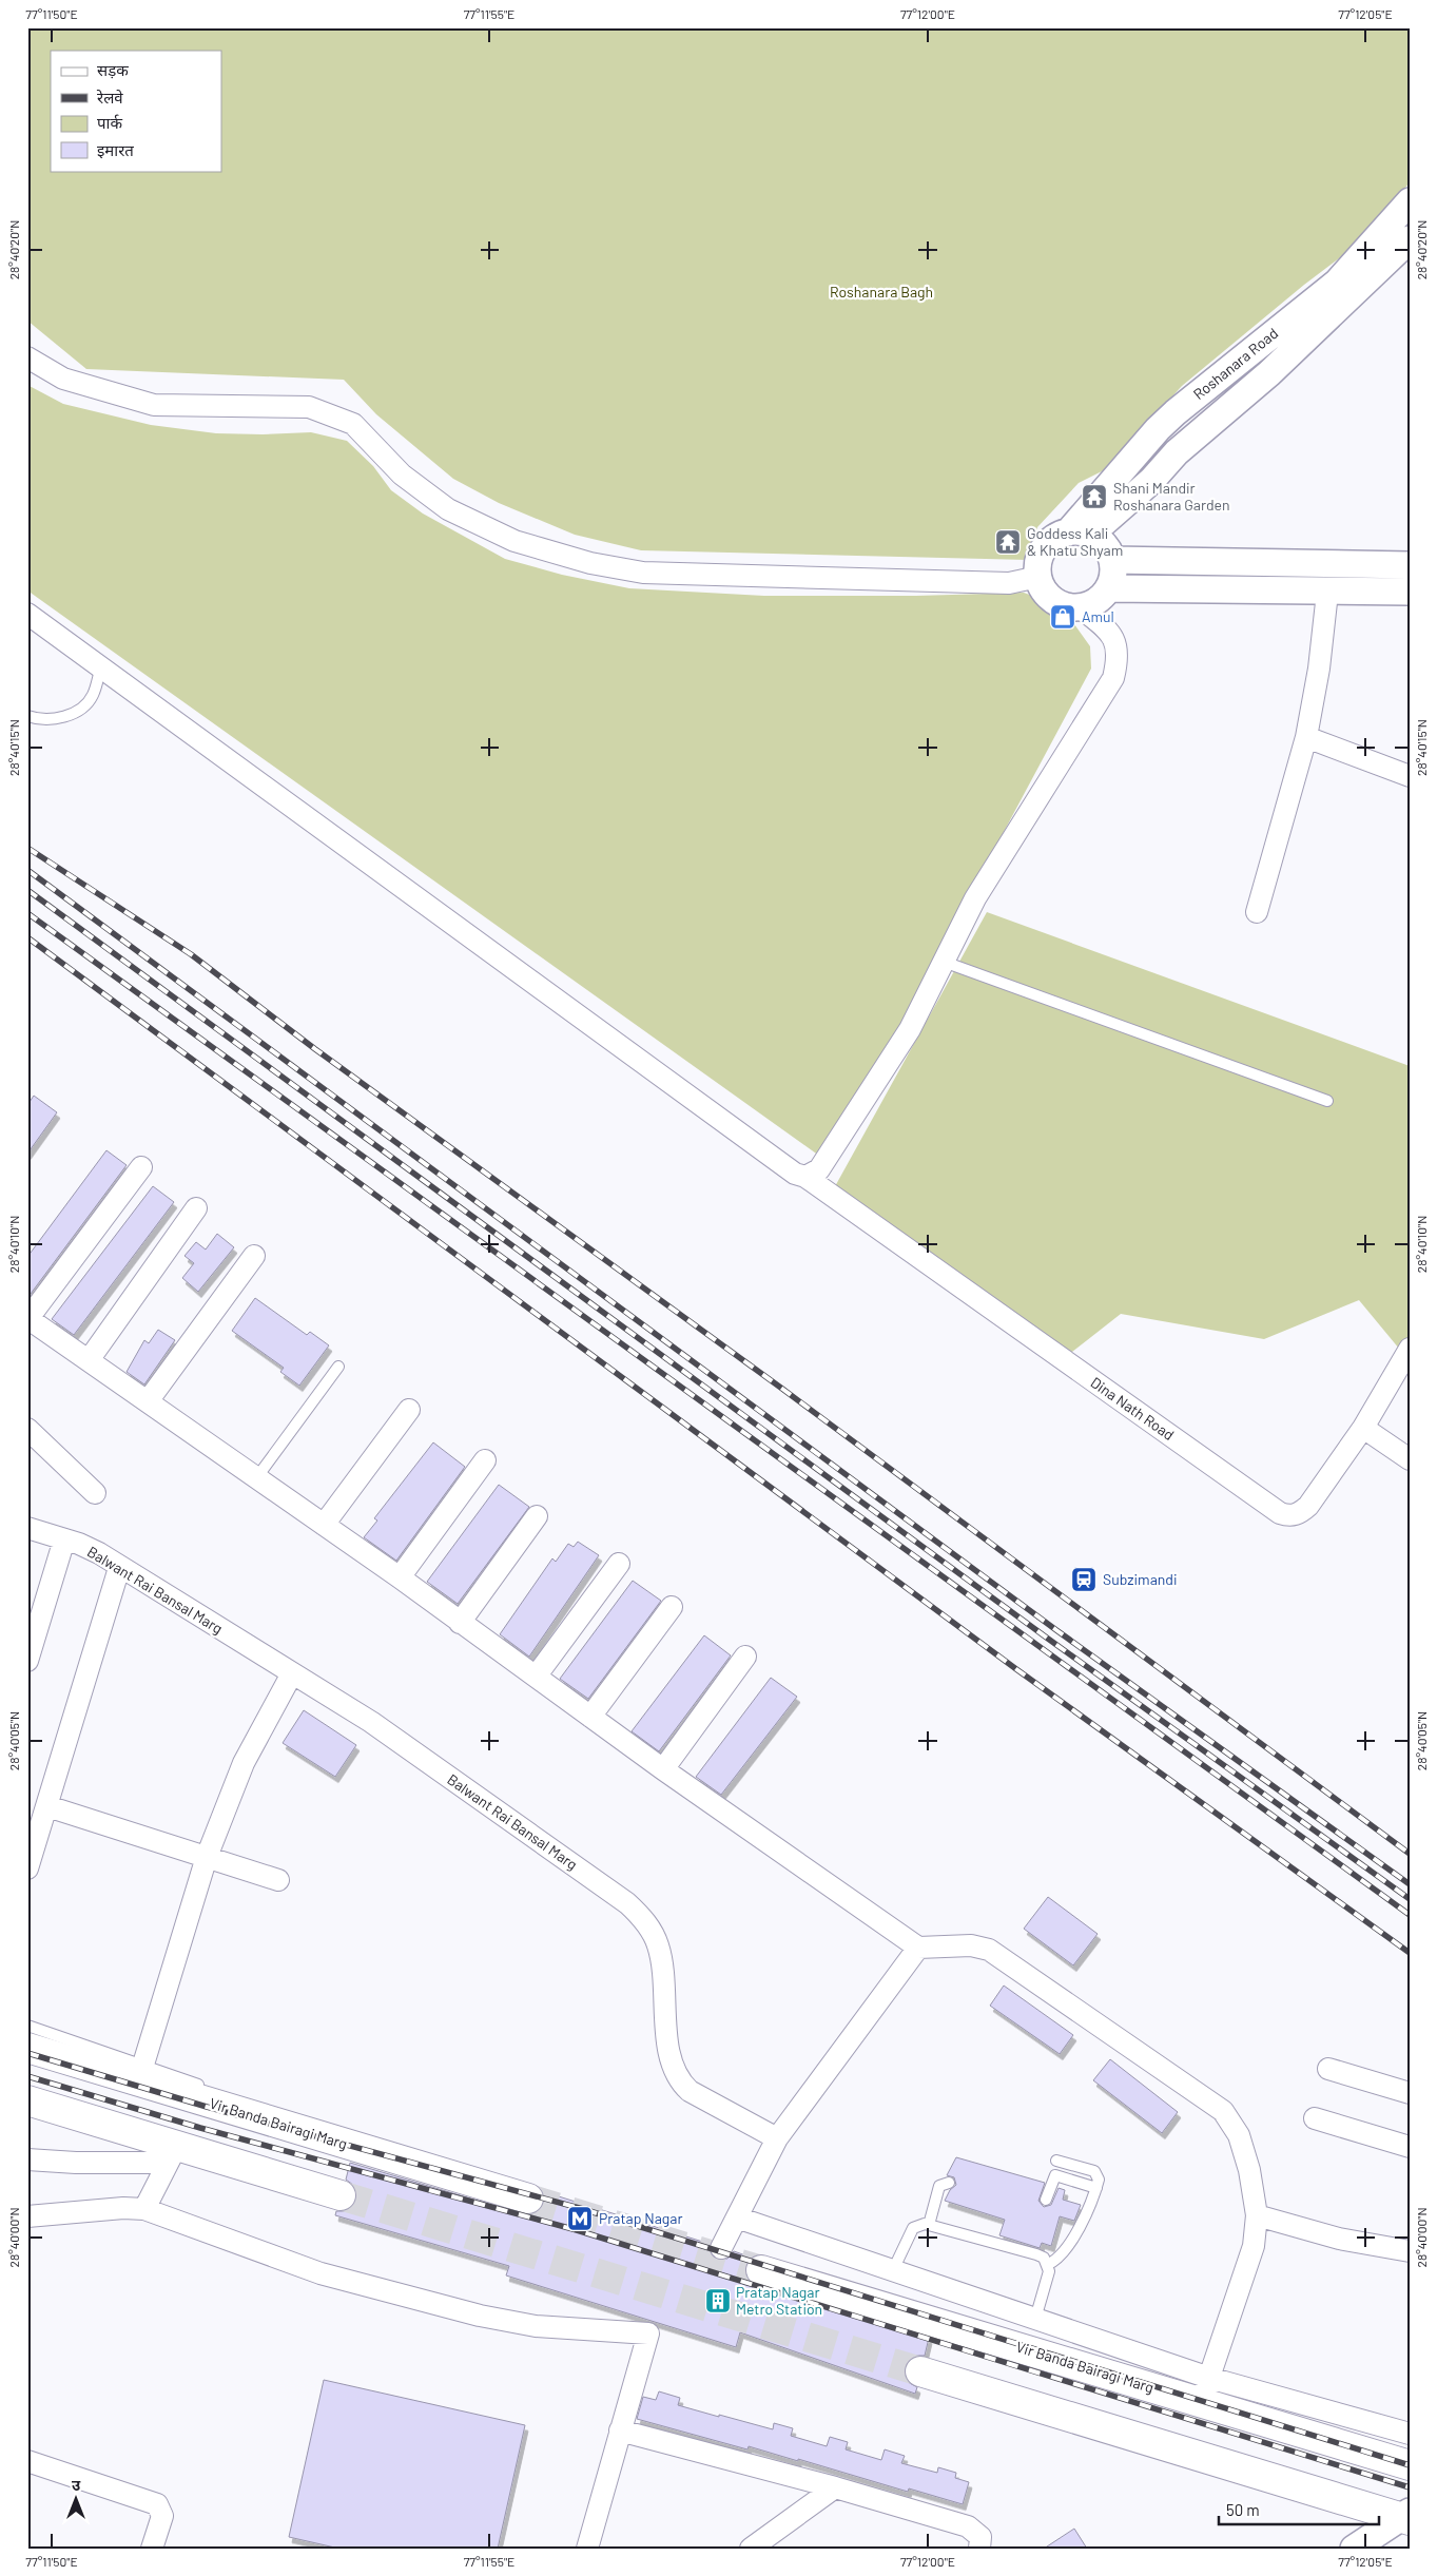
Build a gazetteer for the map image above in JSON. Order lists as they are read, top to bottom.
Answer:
{
  "streets": {
    "main road": ["Vir Banda Bairagi Marg"],
    "street": ["Roshanara Road", "Dina Nath Road", "Balwant Rai Bansal Marg"]
  },
  "parks": ["Roshanara Bagh"],
  "places": {
    "temple": ["Shani Mandir Roshanara Garden", "Goddess Kali & Khatu Shyam"],
    "shop": ["Amul"],
    "station": ["Subzimandi"],
    "metro station": ["Pratap Nagar"],
    "building": ["Pratap Nagar Metro Station"]
  },
  "legend": [
    "सड़क",
    "रेलवे",
    "पार्क",
    "इमारत"
  ],
  "scale_bar": "50 m",
  "north": "top",
  "coordinates": [
    "77°11'50\"E",
    "77°11'55\"E",
    "77°12'00\"E",
    "77°12'05\"E",
    "28°40'20\"N",
    "28°40'15\"N",
    "28°40'10\"N",
    "28°40'05\"N",
    "28°40'00\"N"
  ]
}
